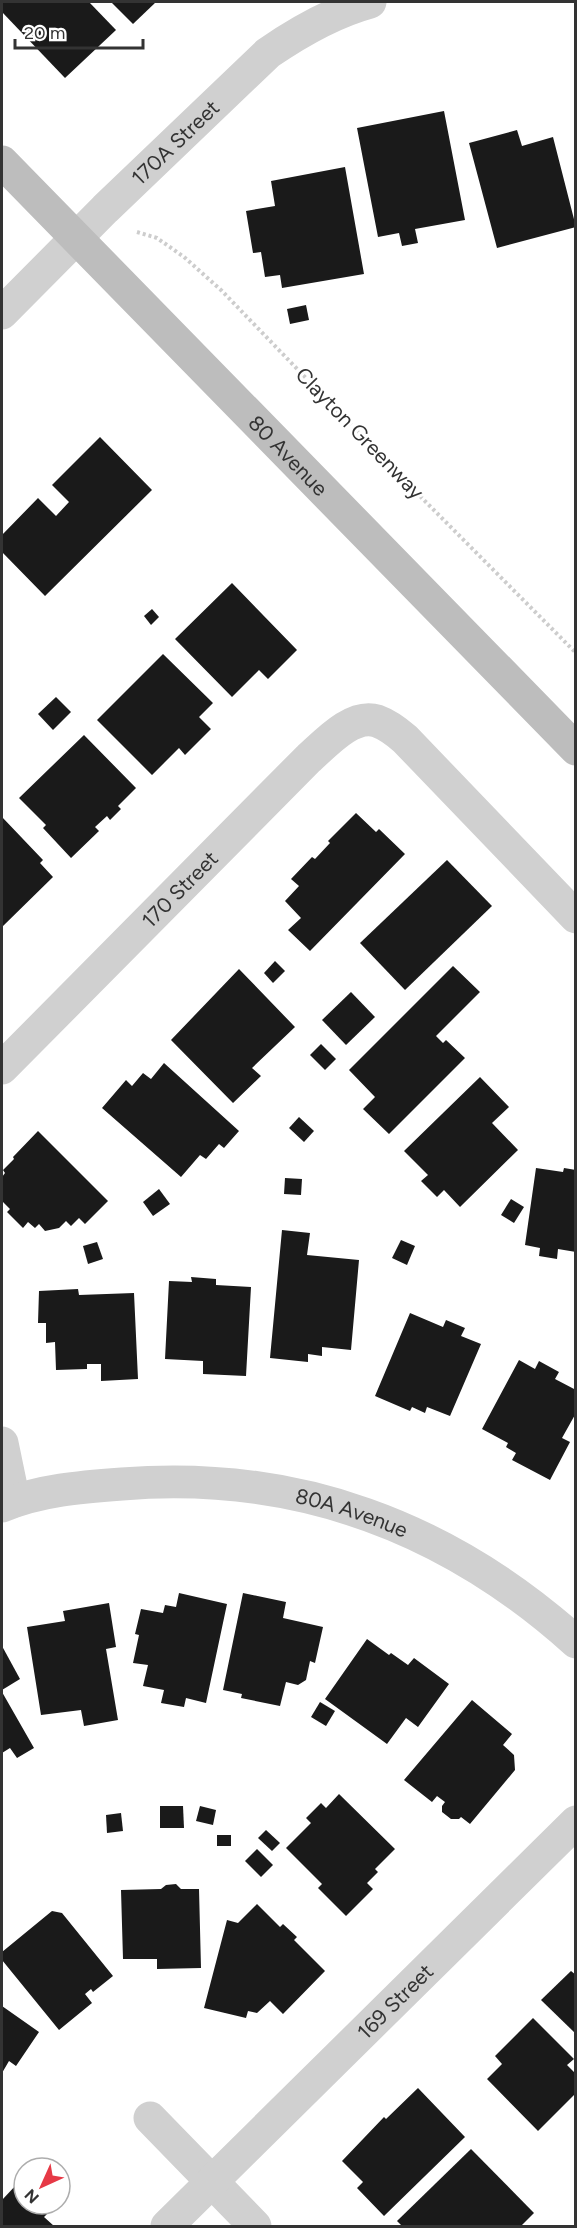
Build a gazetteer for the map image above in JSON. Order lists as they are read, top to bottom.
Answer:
{
  "streets": {
    "main road": ["80 Avenue"],
    "street": [
      "170A Street",
      "170 Street",
      "80A Avenue",
      "169 Street"
    ],
    "path": ["Clayton Greenway"]
  },
  "crossings": [
    ["170A Street", "80 Avenue"]
  ],
  "scale_bar": "20 m",
  "north": "bottom left"
}
